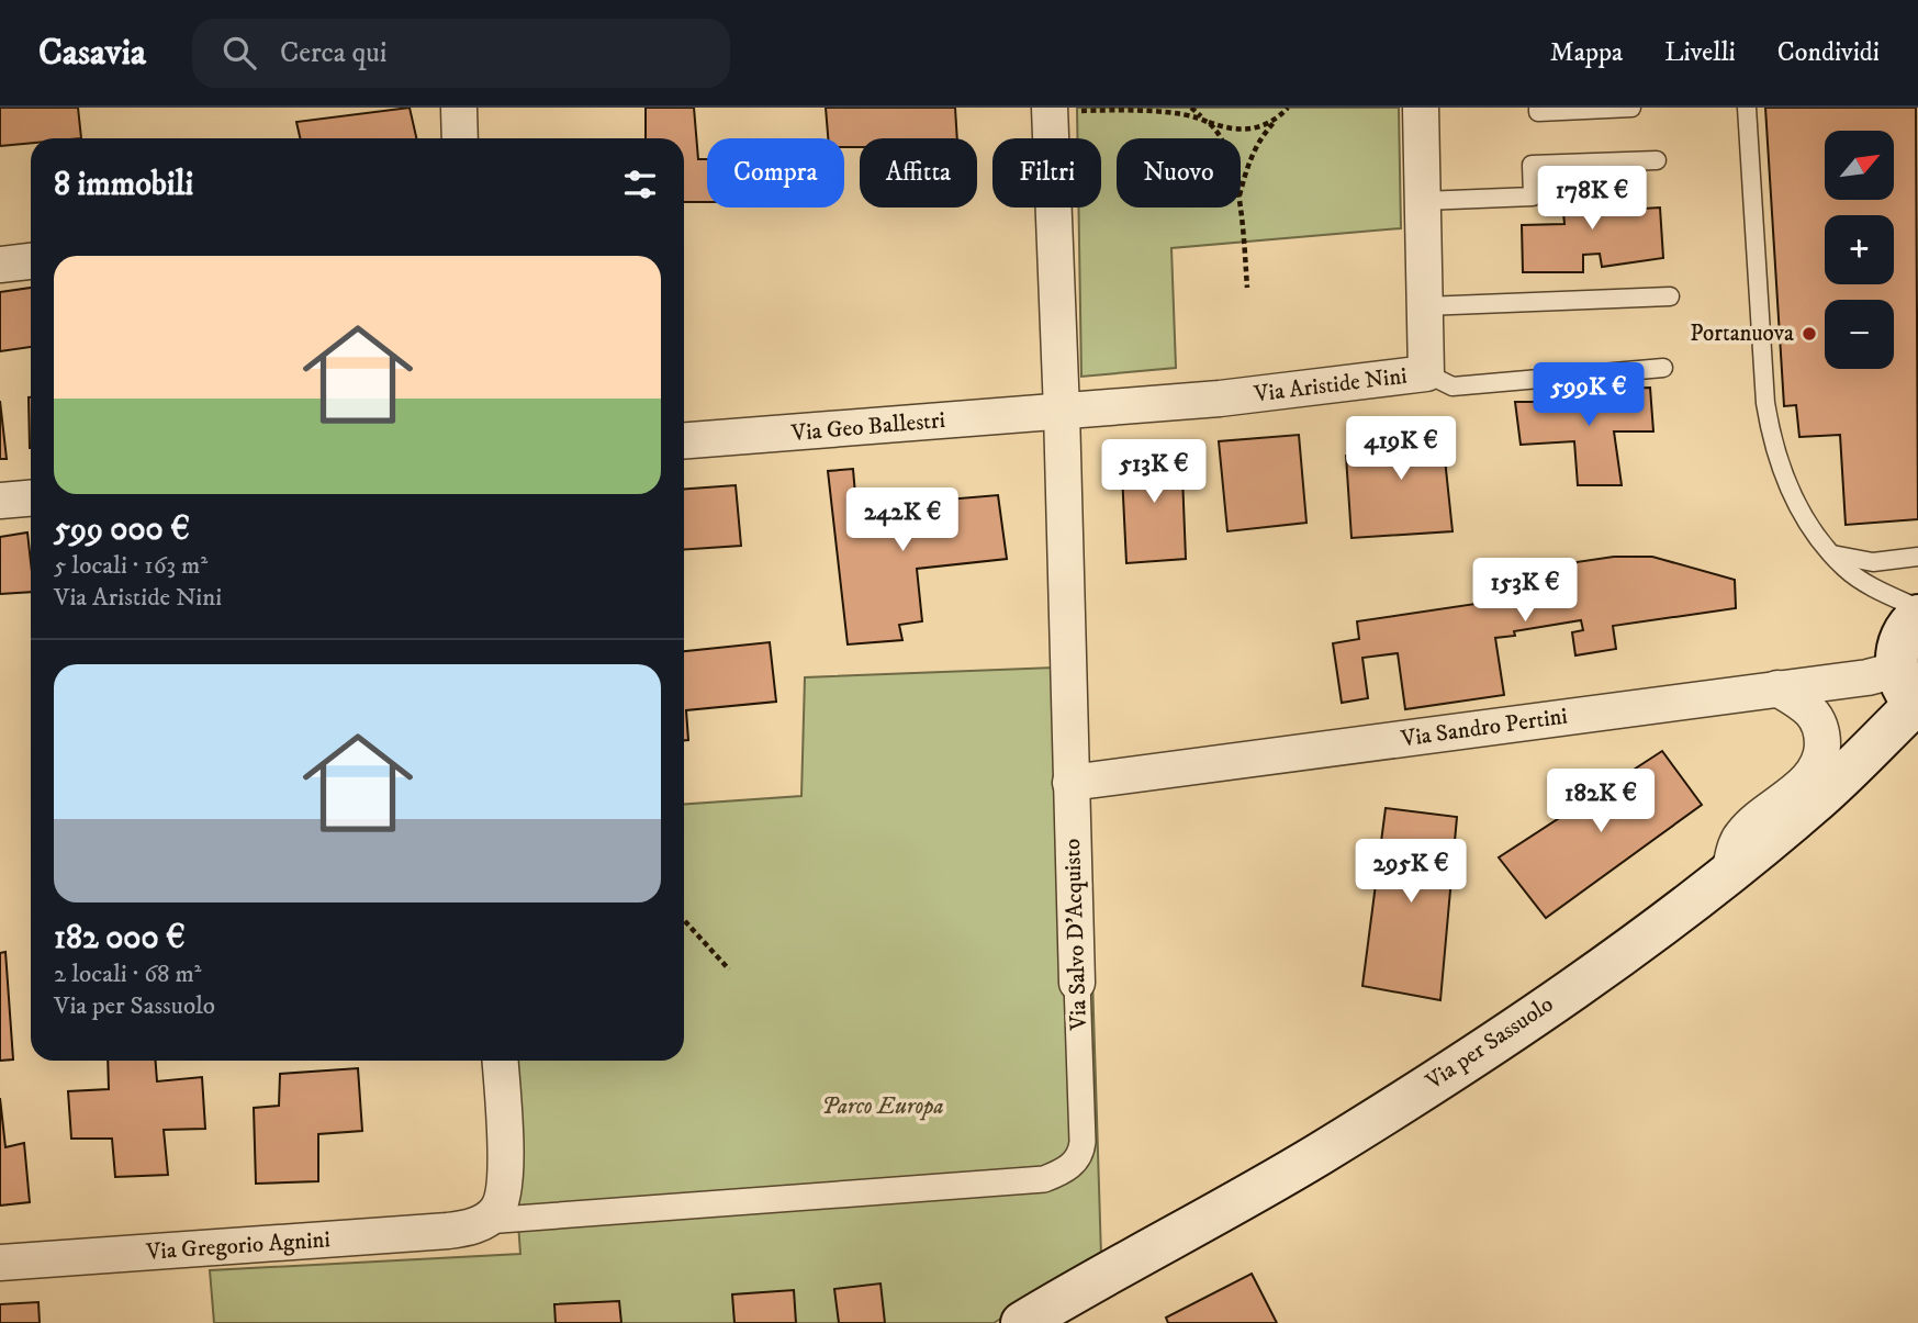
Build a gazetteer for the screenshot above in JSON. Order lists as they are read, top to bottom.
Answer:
{
  "streets": {
    "main road": ["Via per Sassuolo"],
    "street": [
      "Via Aristide Nini",
      "Via Geo Ballestri",
      "Via Sandro Pertini",
      "Via Salvo D'Acquisto",
      "Via Gregorio Agnini"
    ]
  },
  "crossings": [
    ["Via Aristide Nini", "Via Geo Ballestri"],
    ["Via Aristide Nini", "Via Salvo D'Acquisto"],
    ["Via Geo Ballestri", "Via Salvo D'Acquisto"],
    ["Via Sandro Pertini", "Via Salvo D'Acquisto"],
    ["Via Sandro Pertini", "Via per Sassuolo"],
    ["Via Salvo D'Acquisto", "Via Gregorio Agnini"]
  ],
  "parks": ["Parco Europa"],
  "places": ["Portanuova"],
  "north": "top right",
  "page": {
    "header": "Casavia",
    "search": "Cerca qui",
    "nav": ["Mappa", "Livelli", "Condividi"],
    "map_buttons": ["+", "−"],
    "chip": [
      "Compra",
      "Affitta",
      "Filtri",
      "Nuovo"
    ],
    "heading": "8 immobili",
    "price": [
      "178K €",
      "599K €",
      "419K €",
      "513K €",
      "242K €",
      "153K €",
      "182K €",
      "295K €"
    ],
    "list": [
      {
        "name": "599 000 €",
        "note": "5 locali · 163 m² · Via Aristide Nini"
      },
      {
        "name": "182 000 €",
        "note": "2 locali · 68 m² · Via per Sassuolo"
      }
    ]
  }
}
